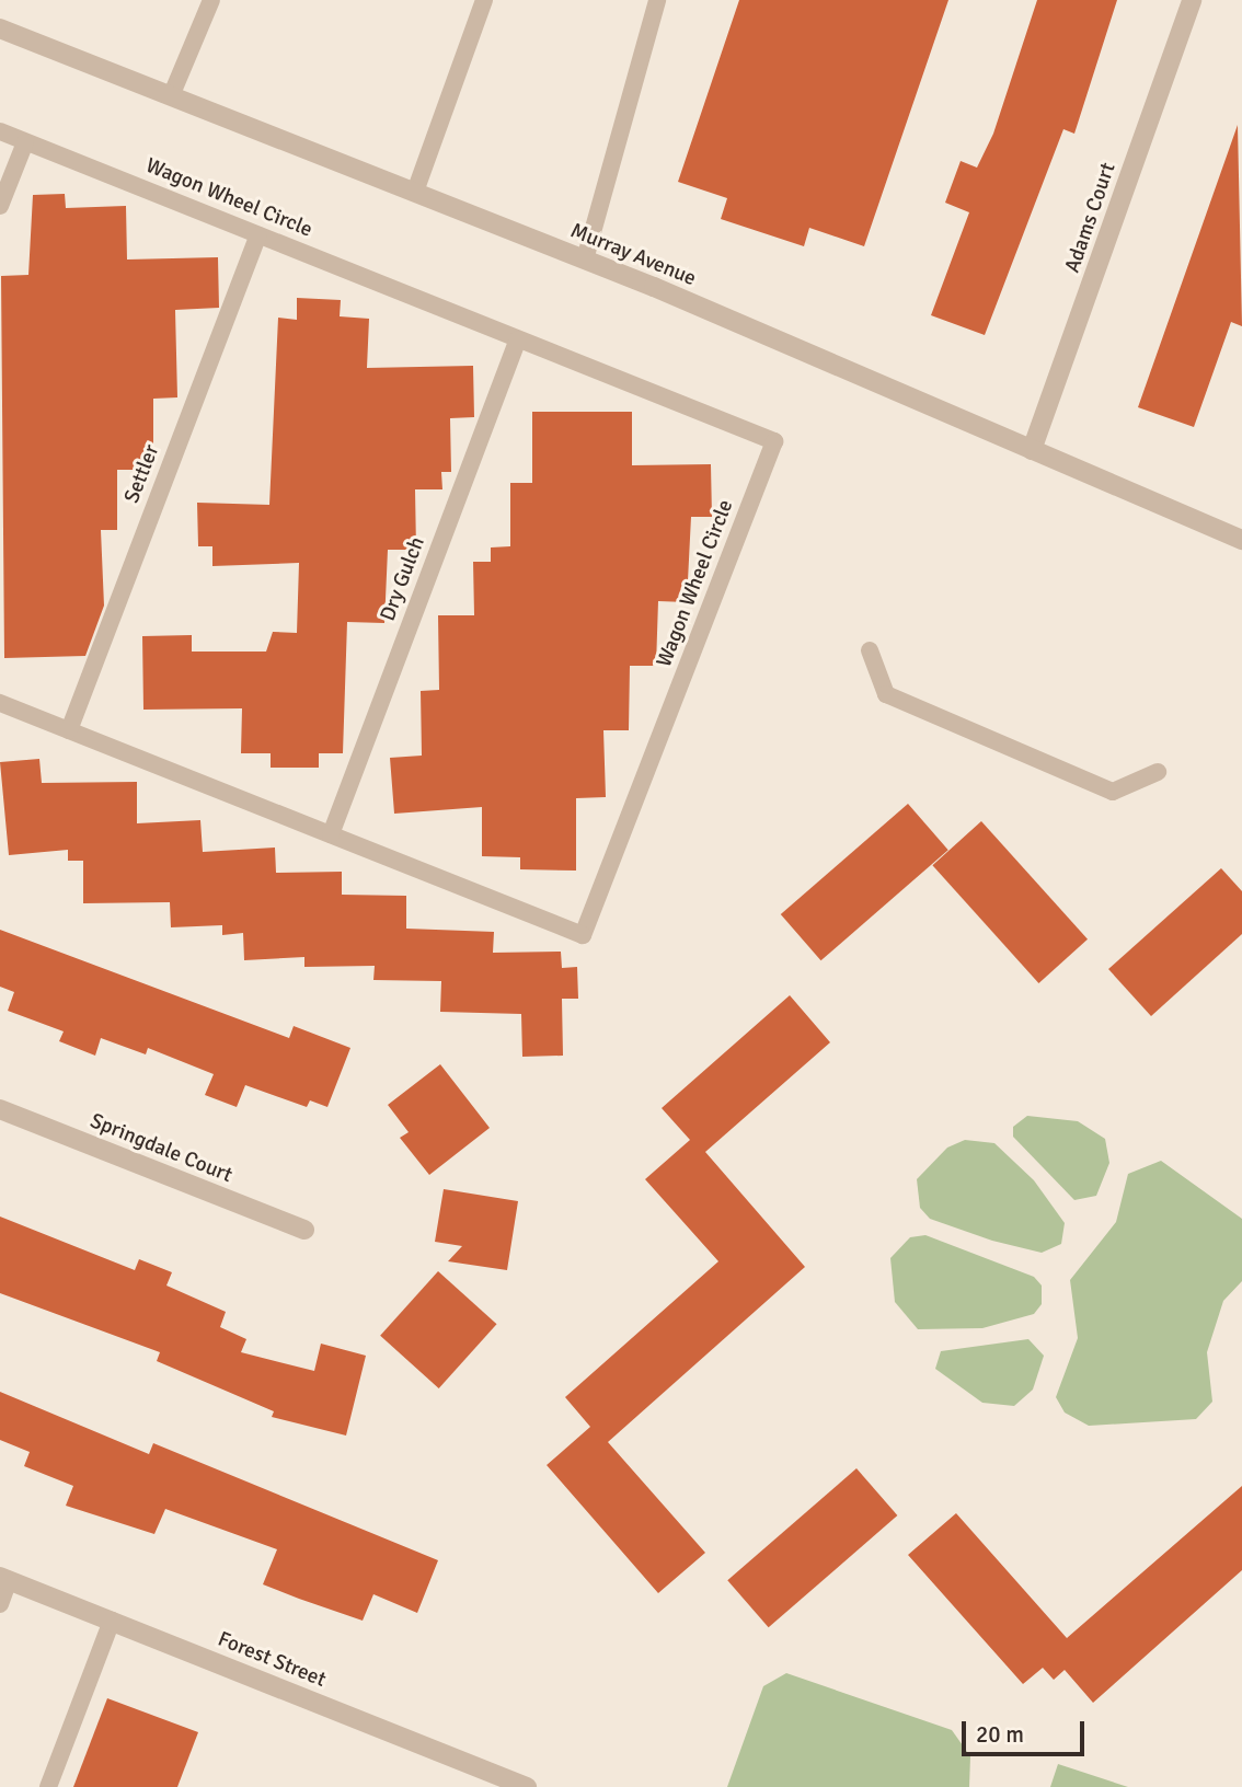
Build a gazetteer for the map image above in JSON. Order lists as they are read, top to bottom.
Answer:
{
  "streets": {
    "street": [
      "Adams Court",
      "Murray Avenue",
      "Springdale Court",
      "Forest Street"
    ],
    "lane": ["Wagon Wheel Circle", "Settler", "Dry Gulch"]
  },
  "crossings": [
    ["Wagon Wheel Circle", "Settler"],
    ["Wagon Wheel Circle", "Dry Gulch"],
    ["Adams Court", "Murray Avenue"]
  ],
  "scale_bar": "20 m"
}
